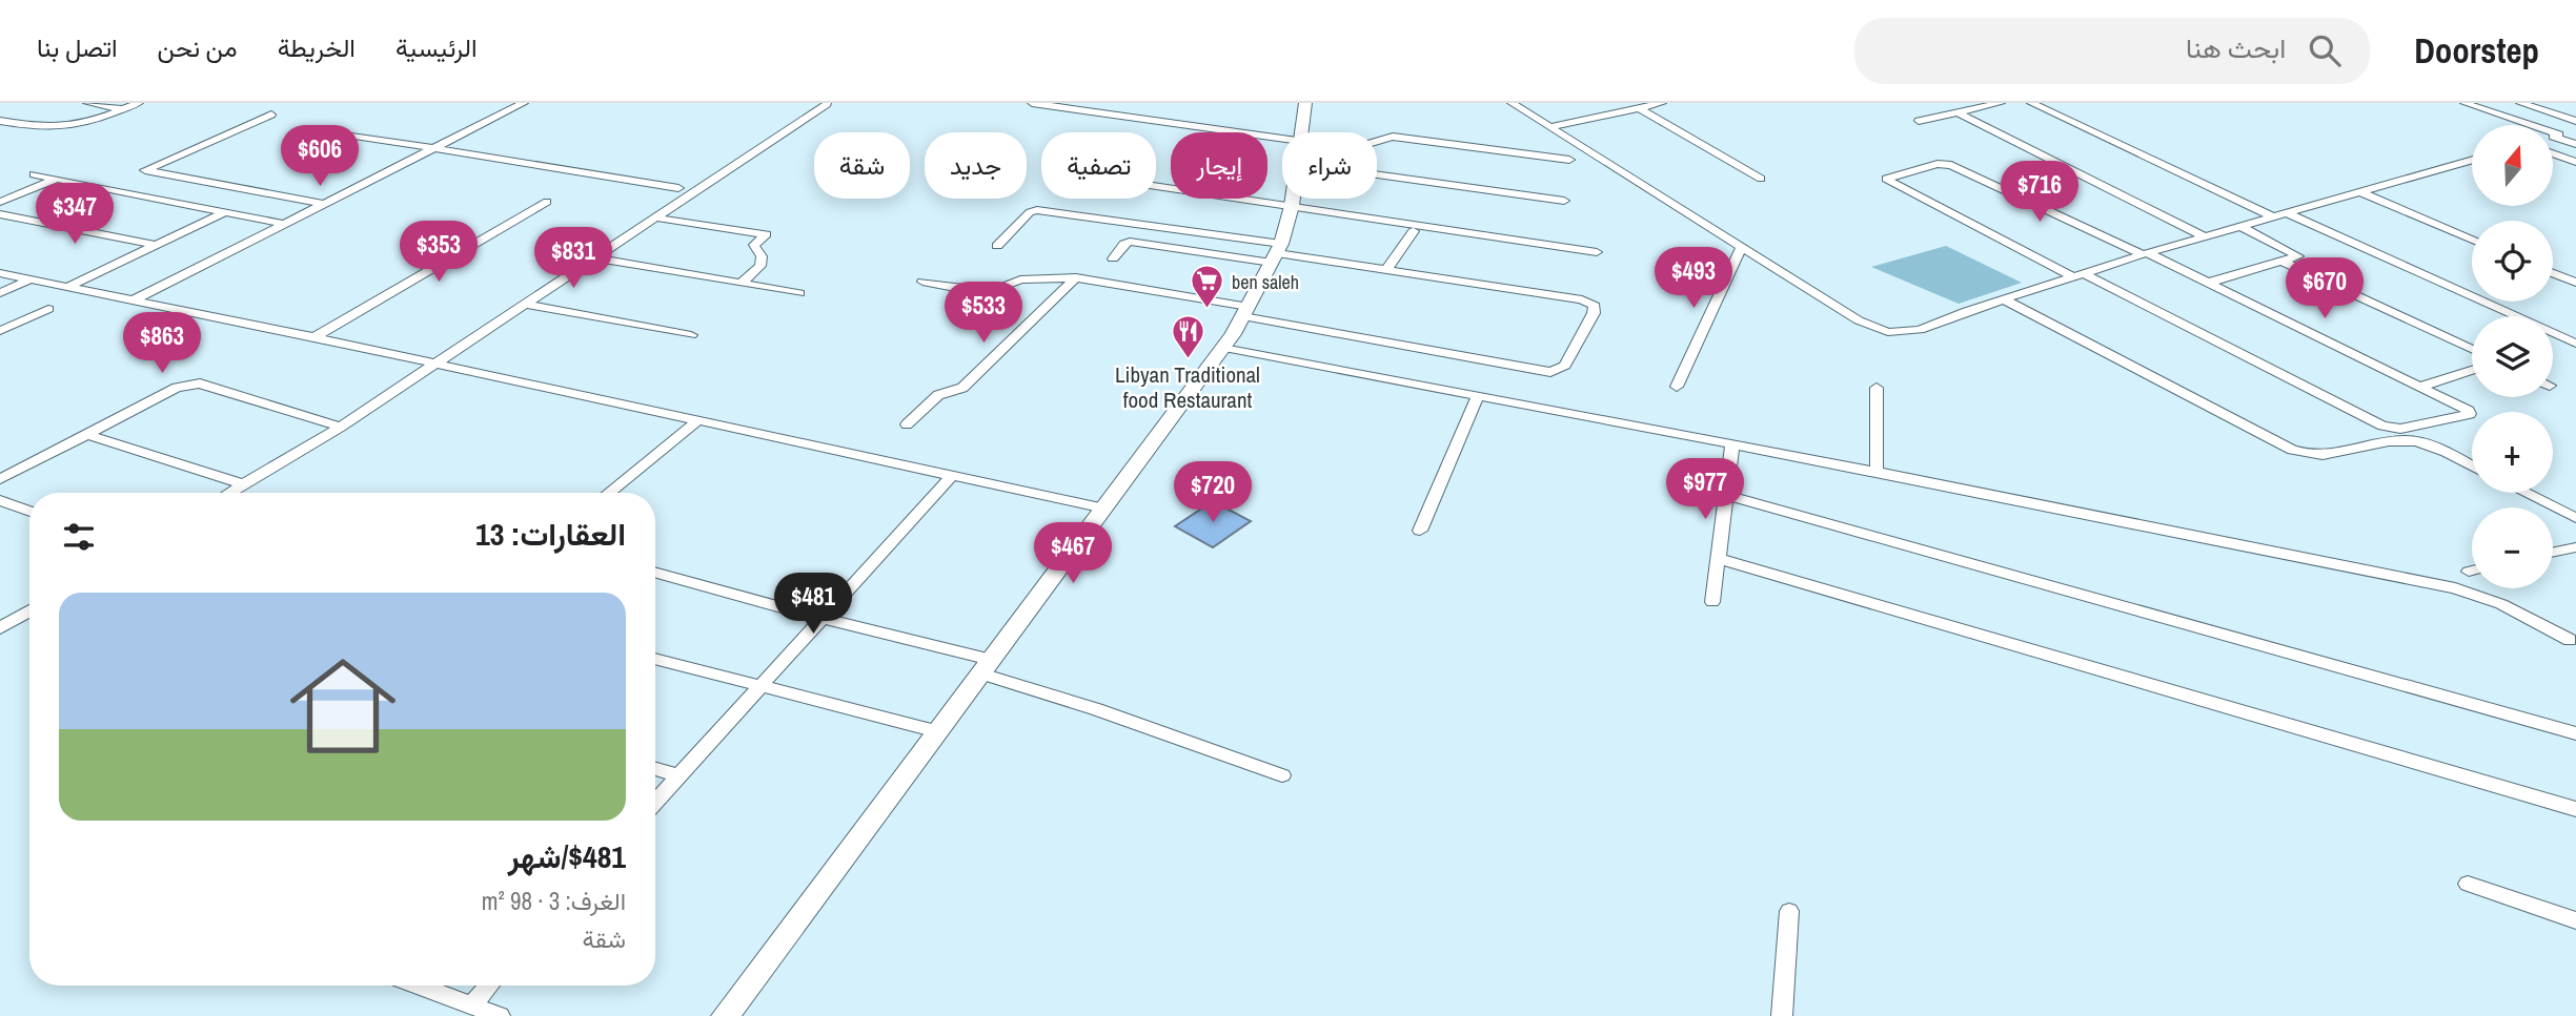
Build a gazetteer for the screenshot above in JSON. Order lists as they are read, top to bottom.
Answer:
{
  "places": {
    "supermarket": ["ben saleh"],
    "restaurant": ["Libyan Traditional food Restaurant"]
  },
  "north": "top",
  "page": {
    "header": "Doorstep",
    "search": "ابحث هنا",
    "nav": [
      "الرئيسية",
      "الخريطة",
      "من نحن",
      "اتصل بنا"
    ],
    "map_buttons": ["+", "−"],
    "price": [
      "$606",
      "$716",
      "$347",
      "$353",
      "$831",
      "$493",
      "$670",
      "$533",
      "$863",
      "$977",
      "$720",
      "$467",
      "$481"
    ],
    "chip": [
      "شراء",
      "إيجار",
      "تصفية",
      "جديد",
      "شقة"
    ],
    "heading": "العقارات: 13",
    "list": [
      {
        "name": "$481/شهر",
        "note": "الغرف: 3 · 98 m² · شقة"
      }
    ]
  }
}
